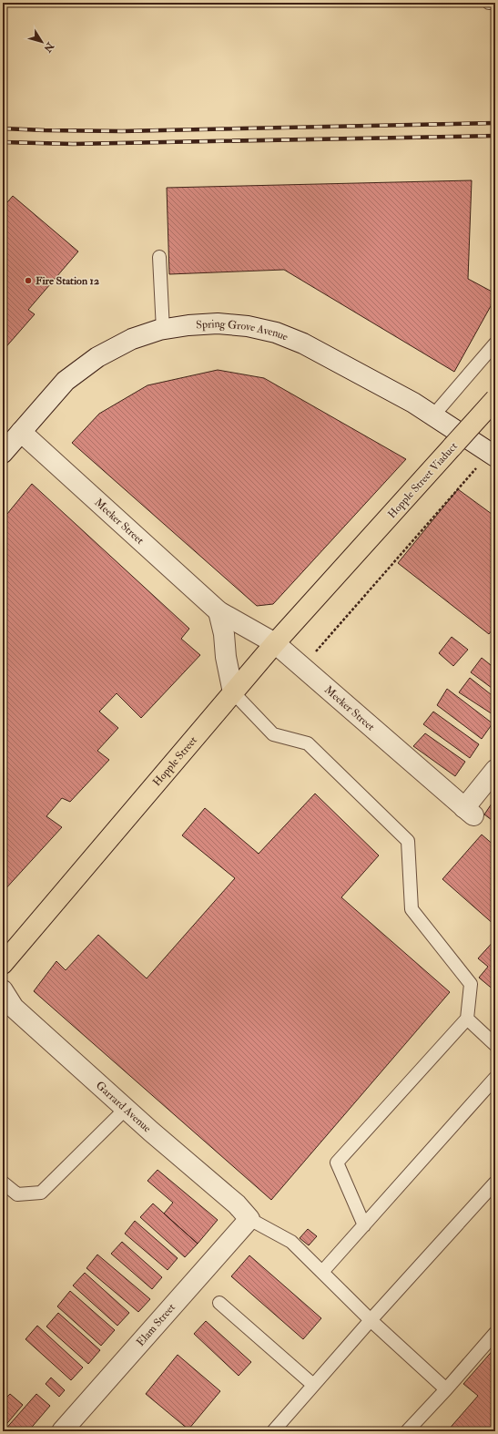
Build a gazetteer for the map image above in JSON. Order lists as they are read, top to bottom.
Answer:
{
  "streets": {
    "main road": ["Hopple Street Viaduct", "Hopple Street"],
    "street": [
      "Spring Grove Avenue",
      "Meeker Street",
      "Garrard Avenue",
      "Elam Street"
    ]
  },
  "crossings": [
    ["Spring Grove Avenue", "Meeker Street"],
    ["Hopple Street Viaduct", "Hopple Street"],
    ["Meeker Street", "Hopple Street"],
    ["Garrard Avenue", "Elam Street"]
  ],
  "places": ["Fire Station 12"],
  "north": "bottom right"
}
